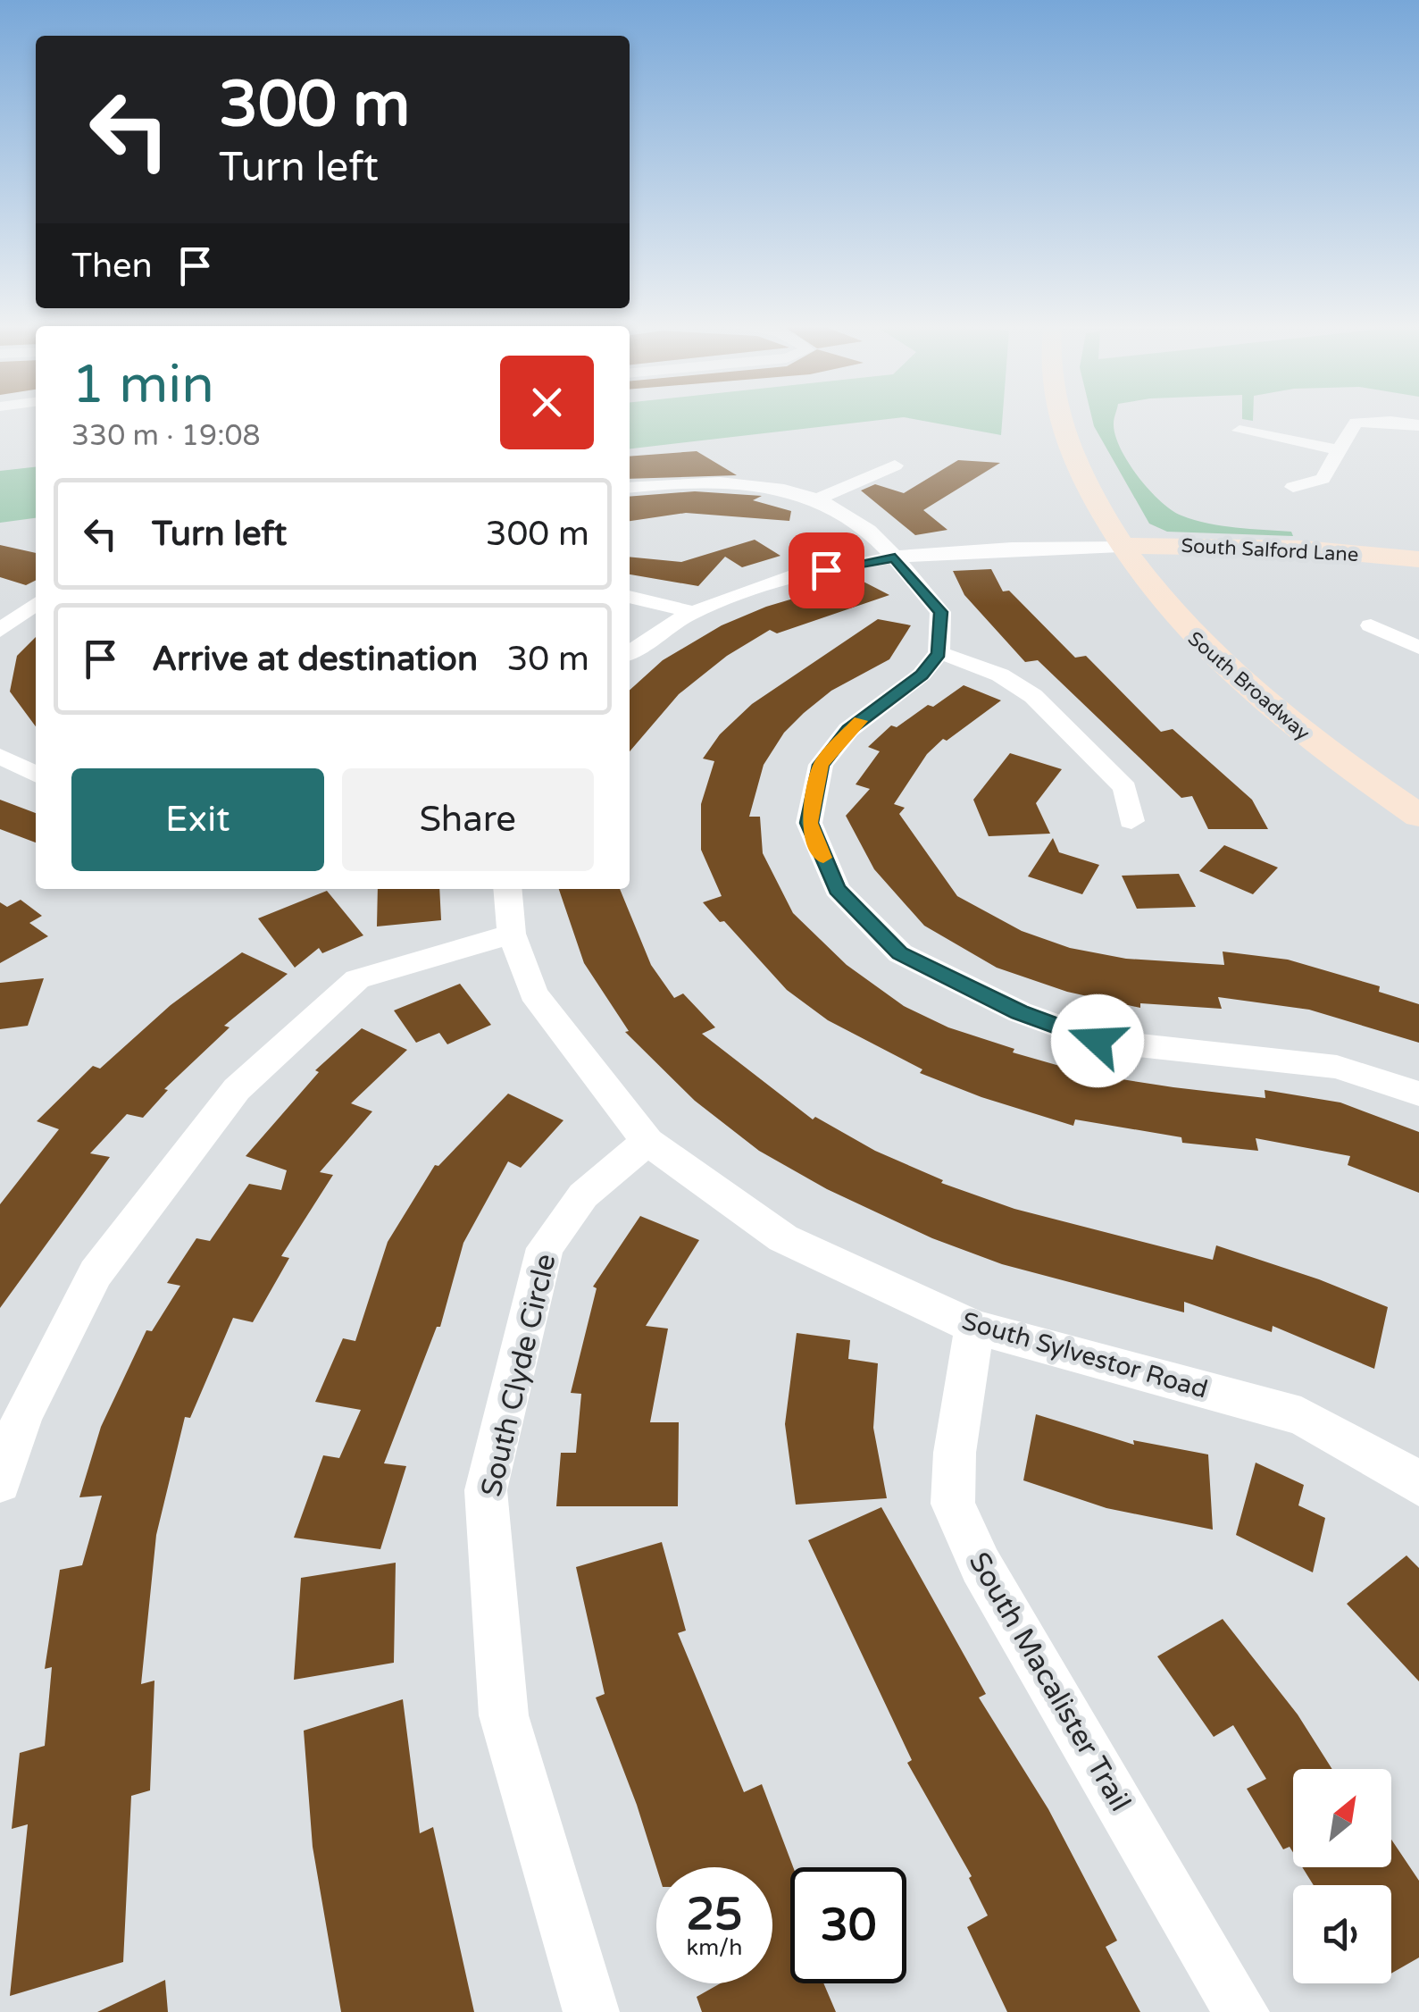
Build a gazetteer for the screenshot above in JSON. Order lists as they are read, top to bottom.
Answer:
{
  "streets": {
    "main road": ["South Salford Lane", "South Broadway"],
    "street": ["South Sylvestor Road", "South Clyde Circle", "South Macalister Trail"]
  },
  "crossings": [
    ["South Salford Lane", "South Broadway"],
    ["South Sylvestor Road", "South Clyde Circle"],
    ["South Sylvestor Road", "South Macalister Trail"]
  ],
  "north": "top right",
  "page": {
    "turn": ["300 m", "Turn left"],
    "then": "Then",
    "heading": ["1 min", "330 m · 19:08"],
    "list": [
      {
        "name": "Turn left",
        "value": "300 m"
      },
      {
        "name": "Arrive at destination",
        "value": "30 m"
      }
    ],
    "buttons": ["Exit", "Share"],
    "speed": "25 km/h",
    "limit": "30"
  }
}
